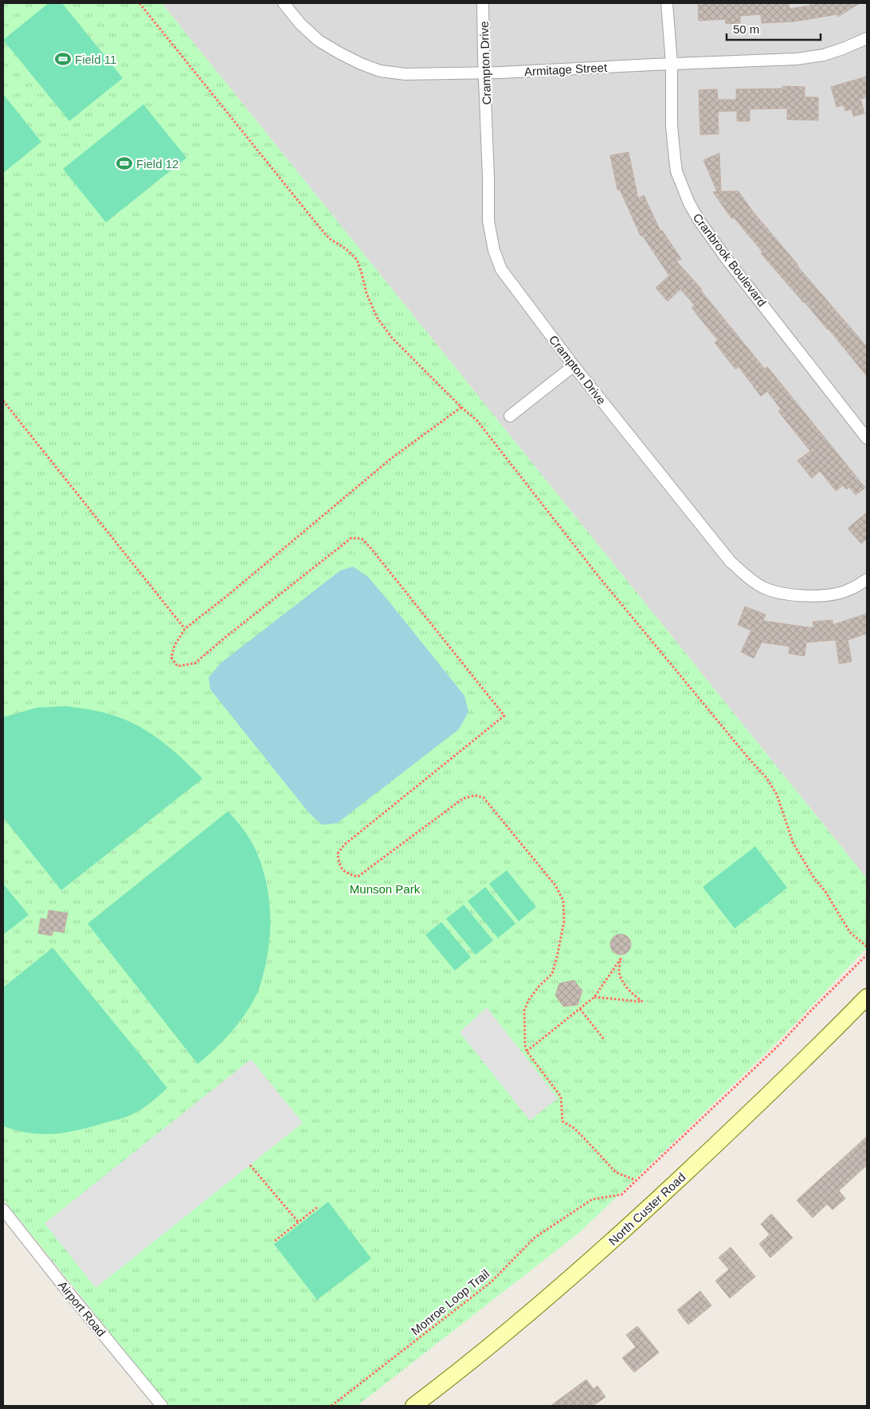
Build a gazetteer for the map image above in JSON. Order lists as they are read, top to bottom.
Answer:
{
  "streets": {
    "street": [
      "Crampton Drive",
      "Armitage Street",
      "Cranbrook Boulevard",
      "North Custer Road",
      "Airport Road"
    ],
    "path": ["Monroe Loop Trail"]
  },
  "crossings": [
    ["Crampton Drive", "Armitage Street"],
    ["Armitage Street", "Cranbrook Boulevard"]
  ],
  "parks": ["Munson Park"],
  "places": {
    "sports": ["Field 11", "Field 12"]
  },
  "scale_bar": "50 m"
}
